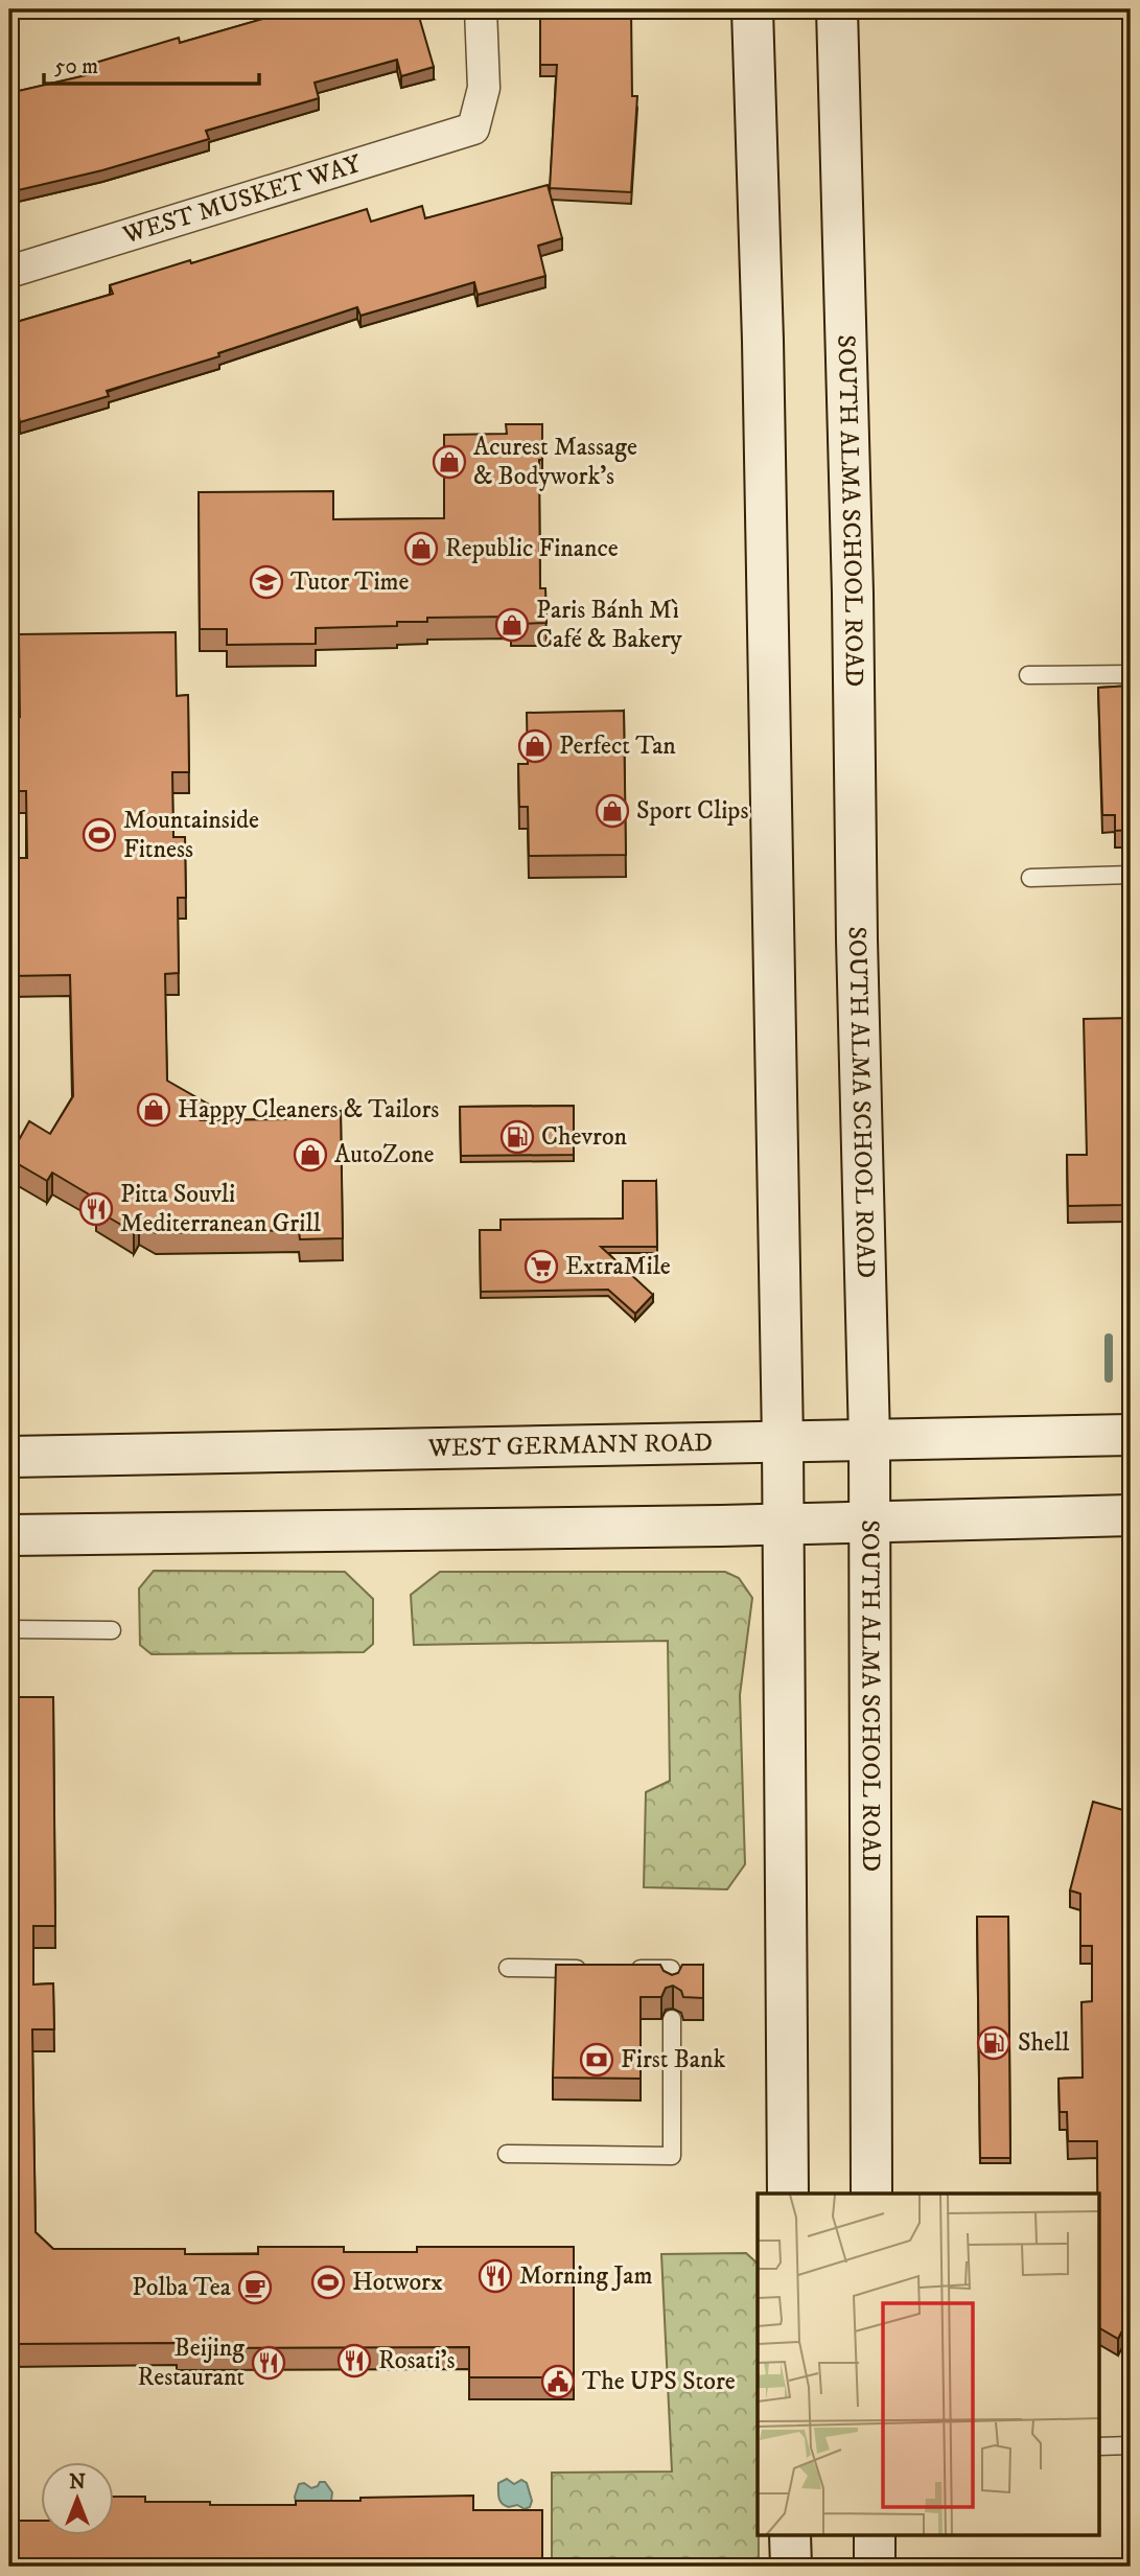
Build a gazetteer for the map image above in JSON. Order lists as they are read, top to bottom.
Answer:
{
  "streets": {
    "main road": ["SOUTH ALMA SCHOOL ROAD", "WEST GERMANN ROAD"],
    "street": ["WEST MUSKET WAY"]
  },
  "crossings": [
    ["SOUTH ALMA SCHOOL ROAD", "WEST GERMANN ROAD"]
  ],
  "places": {
    "shop": [
      "Acurest Massage & Bodywork's",
      "Republic Finance",
      "Paris Bánh Mì Café & Bakery",
      "Perfect Tan",
      "Sport Clips",
      "Happy Cleaners & Tailors",
      "AutoZone"
    ],
    "school or university": ["Tutor Time"],
    "sports": ["Mountainside Fitness", "Hotworx"],
    "fuel station": ["Chevron", "Shell"],
    "restaurant": [
      "Pitta Souvli Mediterranean Grill",
      "Morning Jam",
      "Rosati's",
      "Beijing Restaurant"
    ],
    "supermarket": ["ExtraMile"],
    "bank": ["First Bank"],
    "cafe": ["Polba Tea"],
    "public building": ["The UPS Store"]
  },
  "scale_bar": "50 m",
  "north": "top"
}
